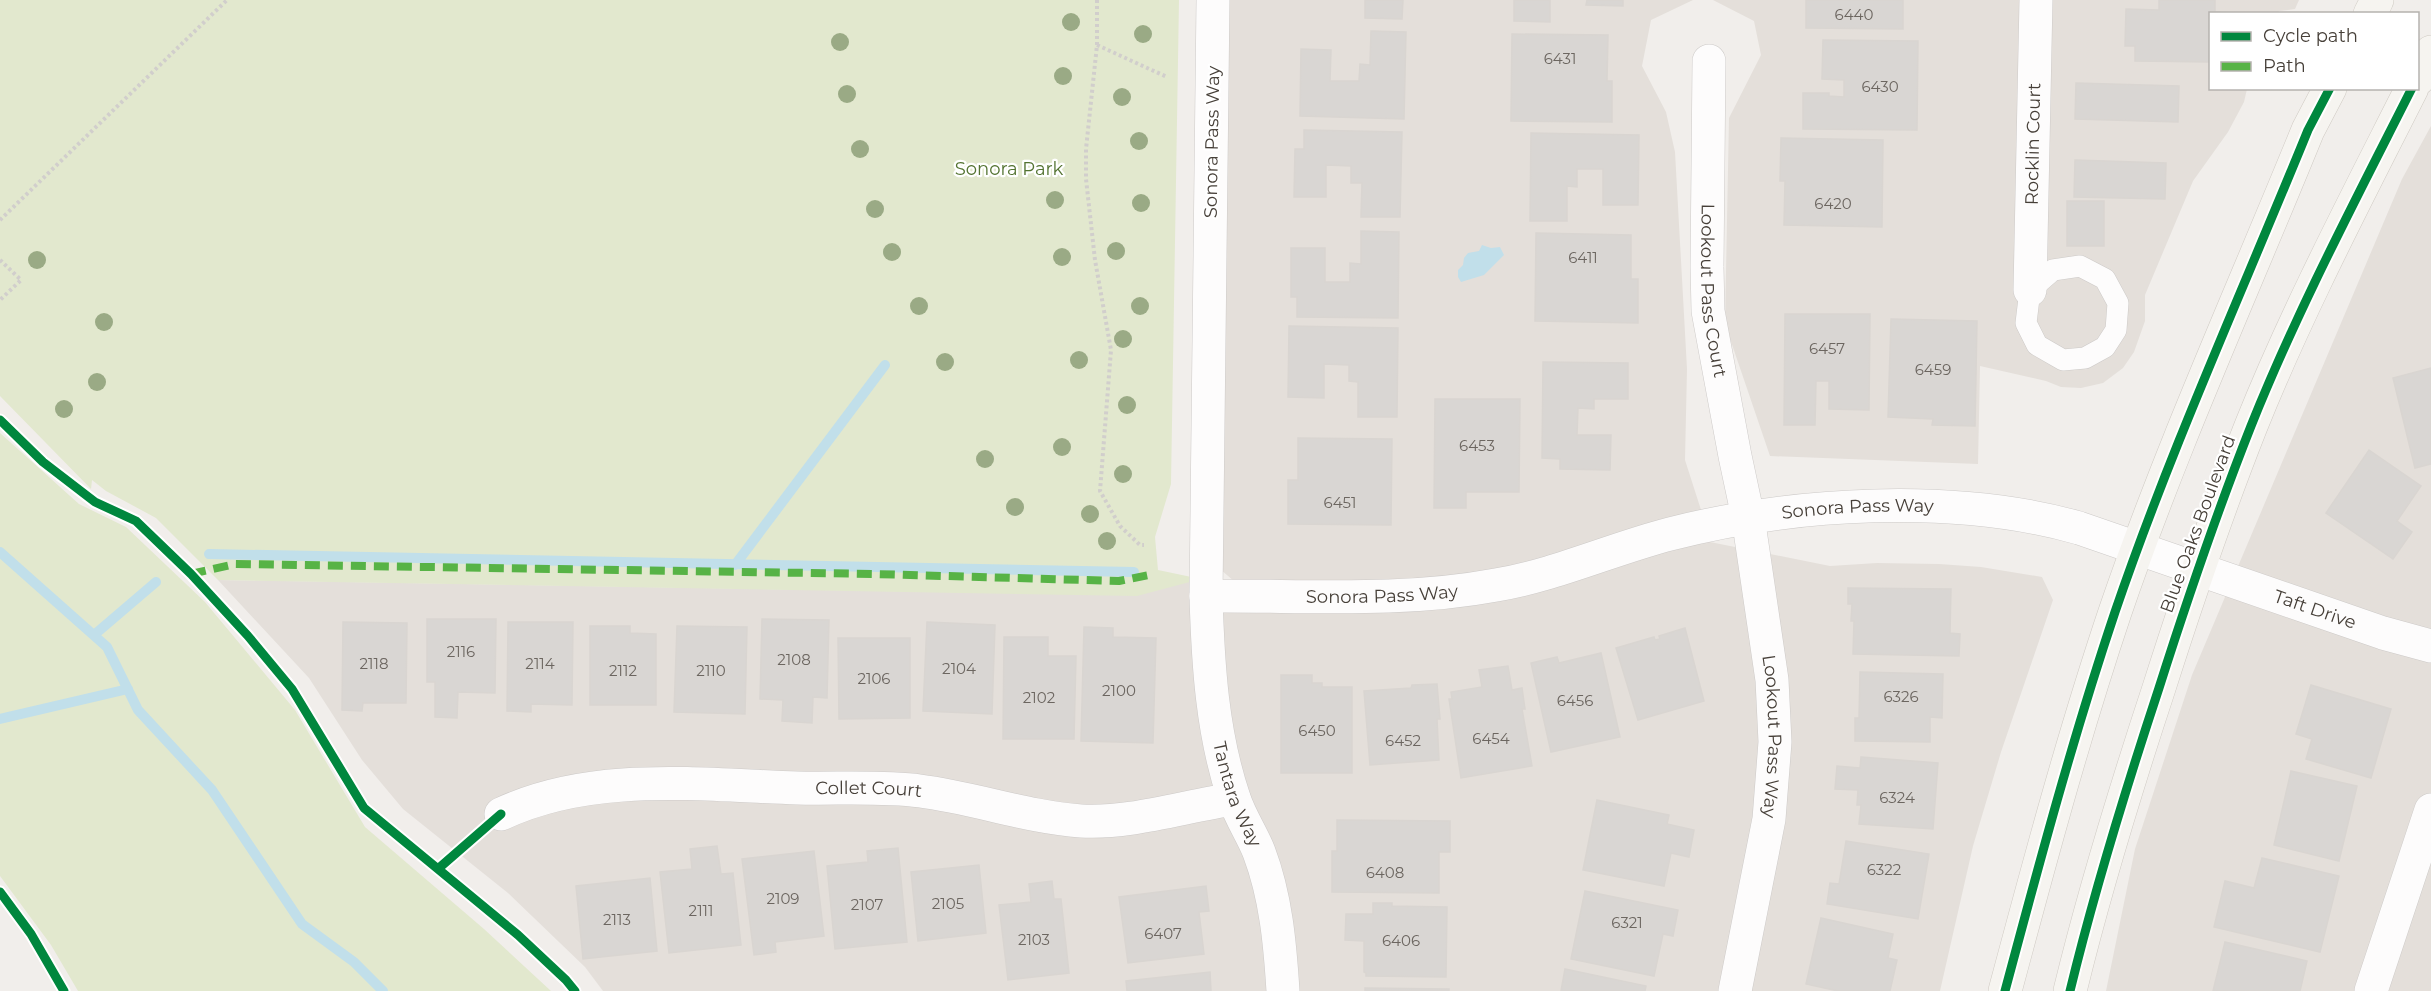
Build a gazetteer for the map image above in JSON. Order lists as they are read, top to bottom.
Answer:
{
  "streets": {
    "main road": ["Blue Oaks Boulevard"],
    "street": [
      "Sonora Pass Way",
      "Rocklin Court",
      "Lookout Pass Court",
      "Taft Drive",
      "Lookout Pass Way",
      "Collet Court",
      "Tantara Way"
    ]
  },
  "crossings": [
    ["Sonora Pass Way", "Lookout Pass Court"],
    ["Sonora Pass Way", "Blue Oaks Boulevard"],
    ["Sonora Pass Way", "Taft Drive"],
    ["Sonora Pass Way", "Lookout Pass Way"],
    ["Sonora Pass Way", "Tantara Way"],
    ["Lookout Pass Court", "Lookout Pass Way"],
    ["Blue Oaks Boulevard", "Taft Drive"],
    ["Collet Court", "Tantara Way"]
  ],
  "parks": ["Sonora Park"],
  "house_numbers": [
    "6440",
    "6431",
    "6430",
    "6420",
    "6411",
    "6457",
    "6459",
    "6453",
    "6451",
    "2116",
    "2108",
    "2118",
    "2114",
    "2104",
    "2112",
    "2110",
    "2106",
    "2100",
    "6326",
    "2102",
    "6456",
    "6450",
    "6454",
    "6452",
    "6324",
    "6322",
    "6408",
    "2109",
    "2105",
    "2107",
    "2111",
    "2113",
    "6321",
    "6407",
    "2103",
    "6406"
  ],
  "legend": ["Cycle path", "Path"]
}
